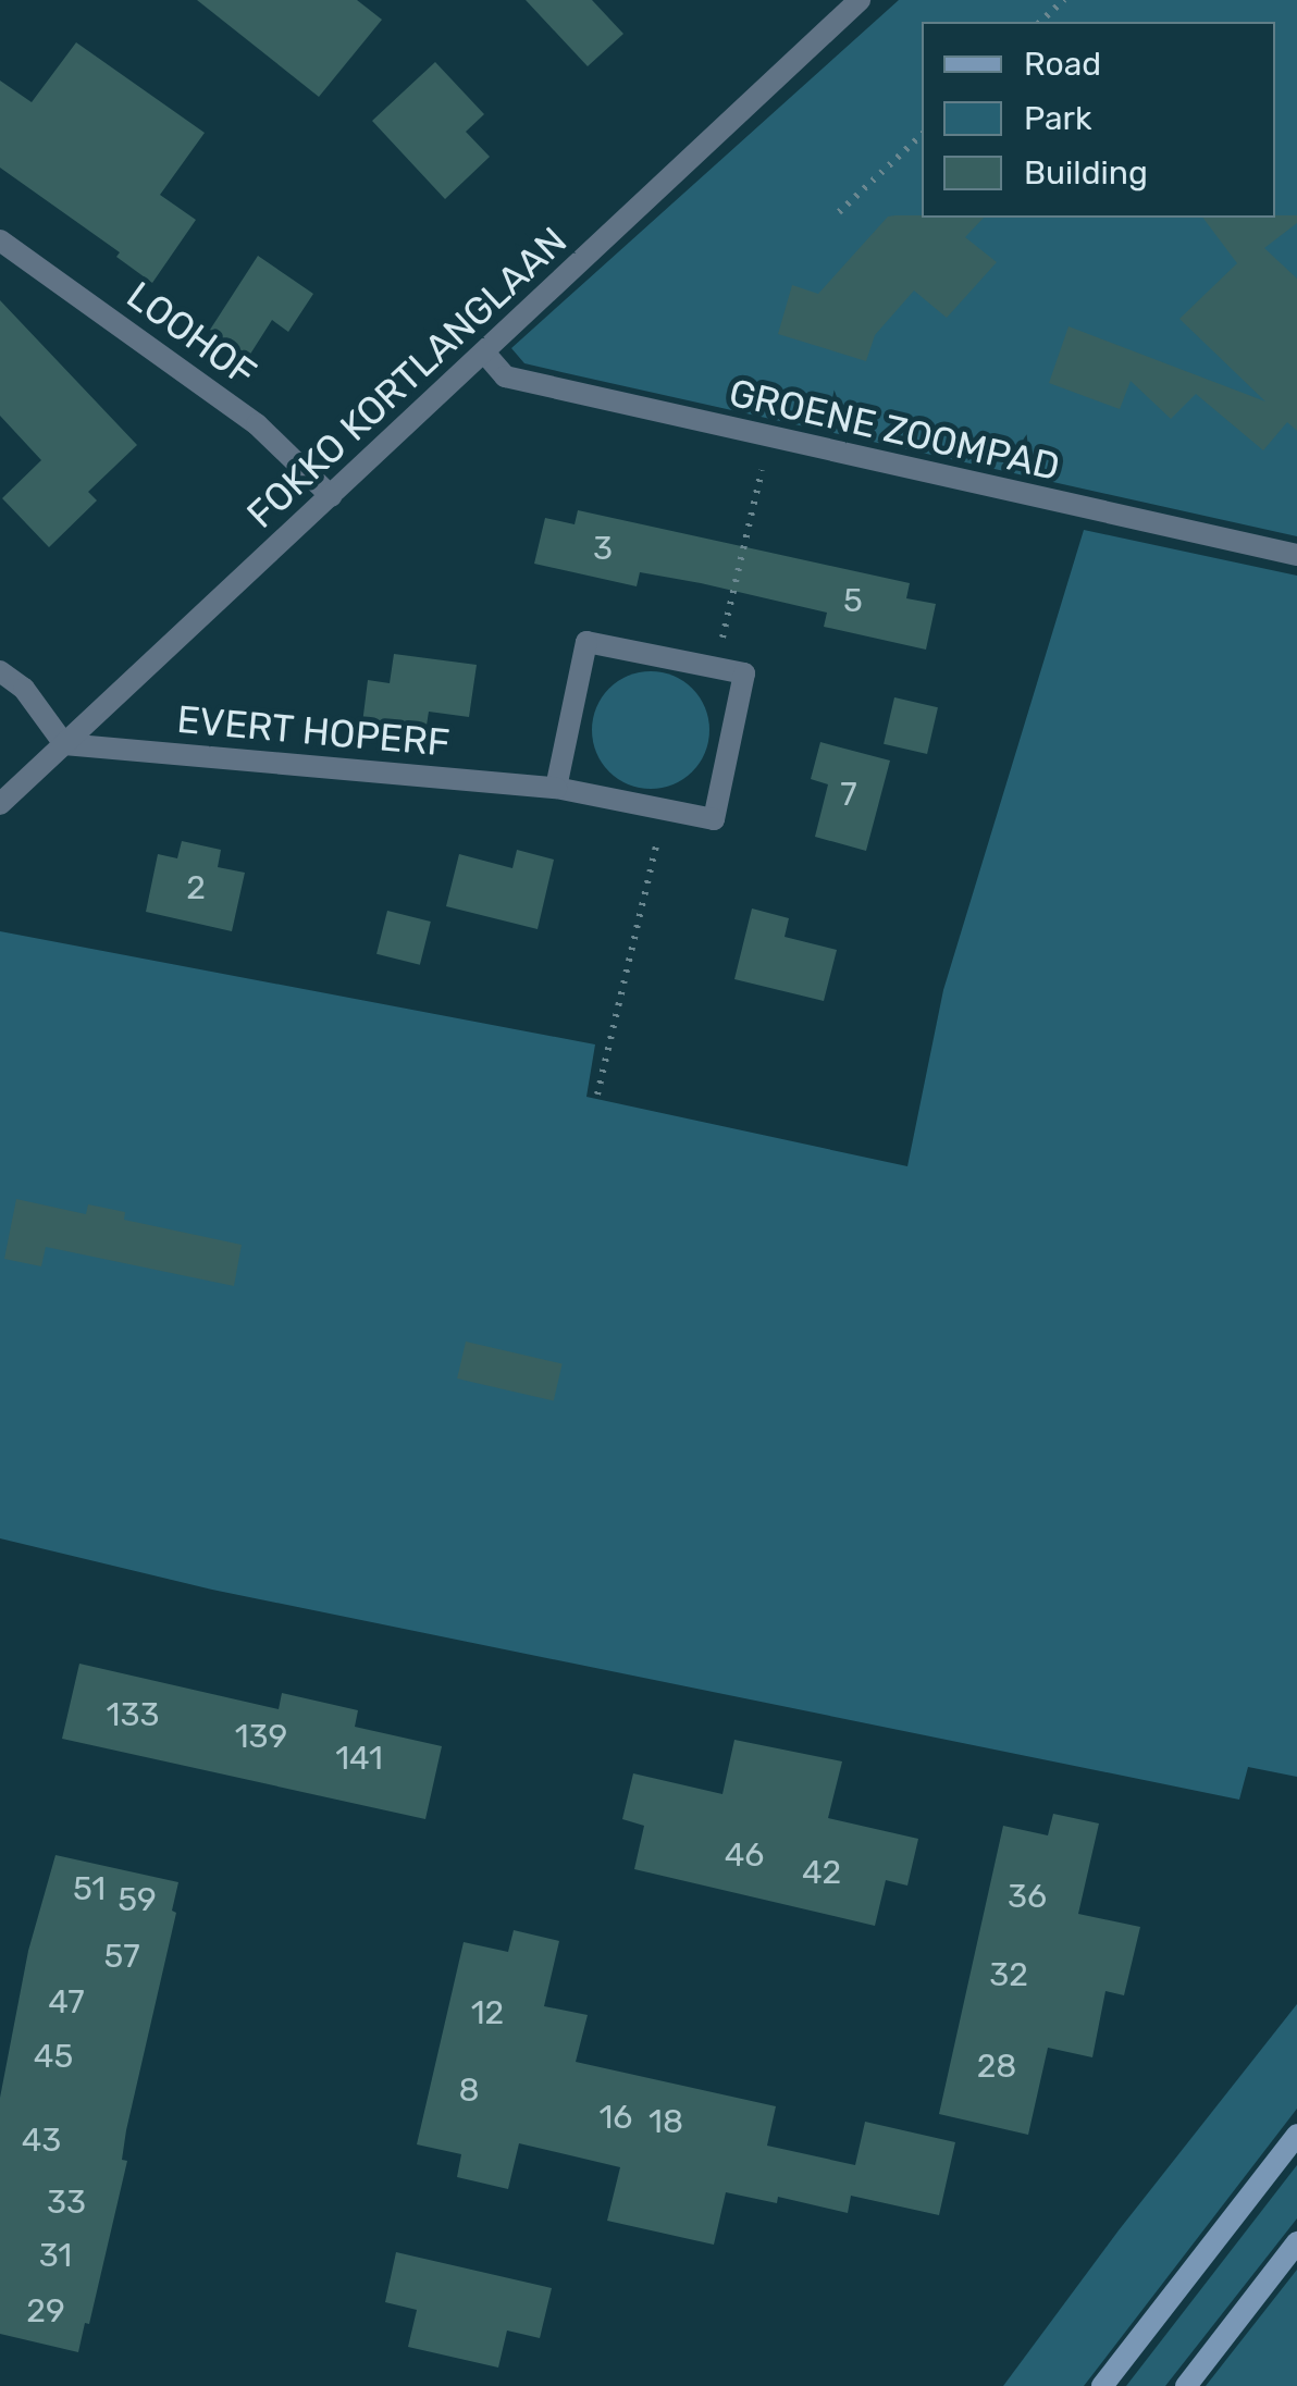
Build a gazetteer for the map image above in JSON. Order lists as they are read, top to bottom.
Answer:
{
  "streets": {
    "street": [
      "LOOHOF",
      "FOKKO KORTLANGLAAN",
      "GROENE ZOOMPAD",
      "EVERT HOPERF"
    ]
  },
  "crossings": [
    ["LOOHOF", "FOKKO KORTLANGLAAN"],
    ["FOKKO KORTLANGLAAN", "GROENE ZOOMPAD"],
    ["FOKKO KORTLANGLAAN", "EVERT HOPERF"]
  ],
  "house_numbers": [
    "3",
    "5",
    "7",
    "2",
    "133",
    "139",
    "141",
    "46",
    "42",
    "51",
    "36",
    "59",
    "57",
    "32",
    "47",
    "12",
    "45",
    "28",
    "8",
    "16",
    "18",
    "43",
    "33",
    "31",
    "29"
  ],
  "legend": ["Road", "Park", "Building"]
}
